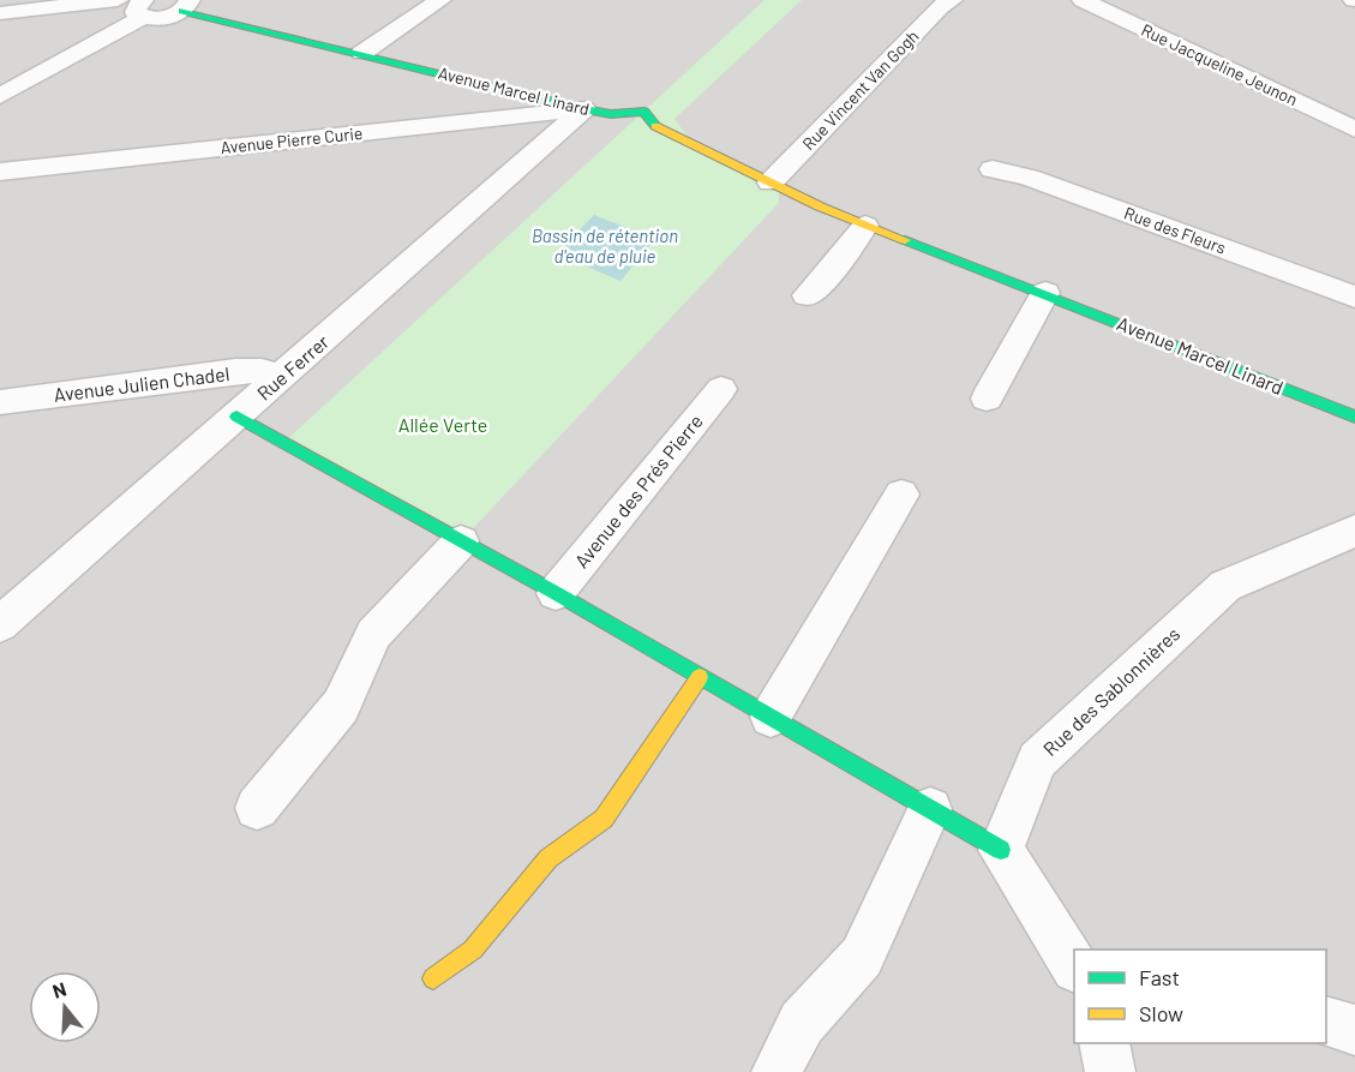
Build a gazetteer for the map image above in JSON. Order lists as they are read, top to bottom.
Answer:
{
  "streets": {
    "street": [
      "Rue Jacqueline Jeunon",
      "Rue Vincent Van Gogh",
      "Avenue Marcel Linard",
      "Avenue Pierre Curie",
      "Rue des Fleurs",
      "Rue Ferrer",
      "Avenue Julien Chadel",
      "Avenue des Prés Pierre",
      "Rue des Sablonnières"
    ]
  },
  "crossings": [
    ["Rue Vincent Van Gogh", "Avenue Marcel Linard"],
    ["Avenue Marcel Linard", "Avenue Pierre Curie"],
    ["Avenue Marcel Linard", "Rue Ferrer"],
    ["Avenue Pierre Curie", "Rue Ferrer"],
    ["Rue Ferrer", "Avenue Julien Chadel"]
  ],
  "water": ["Bassin de rétention d'eau de pluie"],
  "parks": ["Allée Verte"],
  "legend": ["Fast", "Slow"],
  "north": "top"
}
